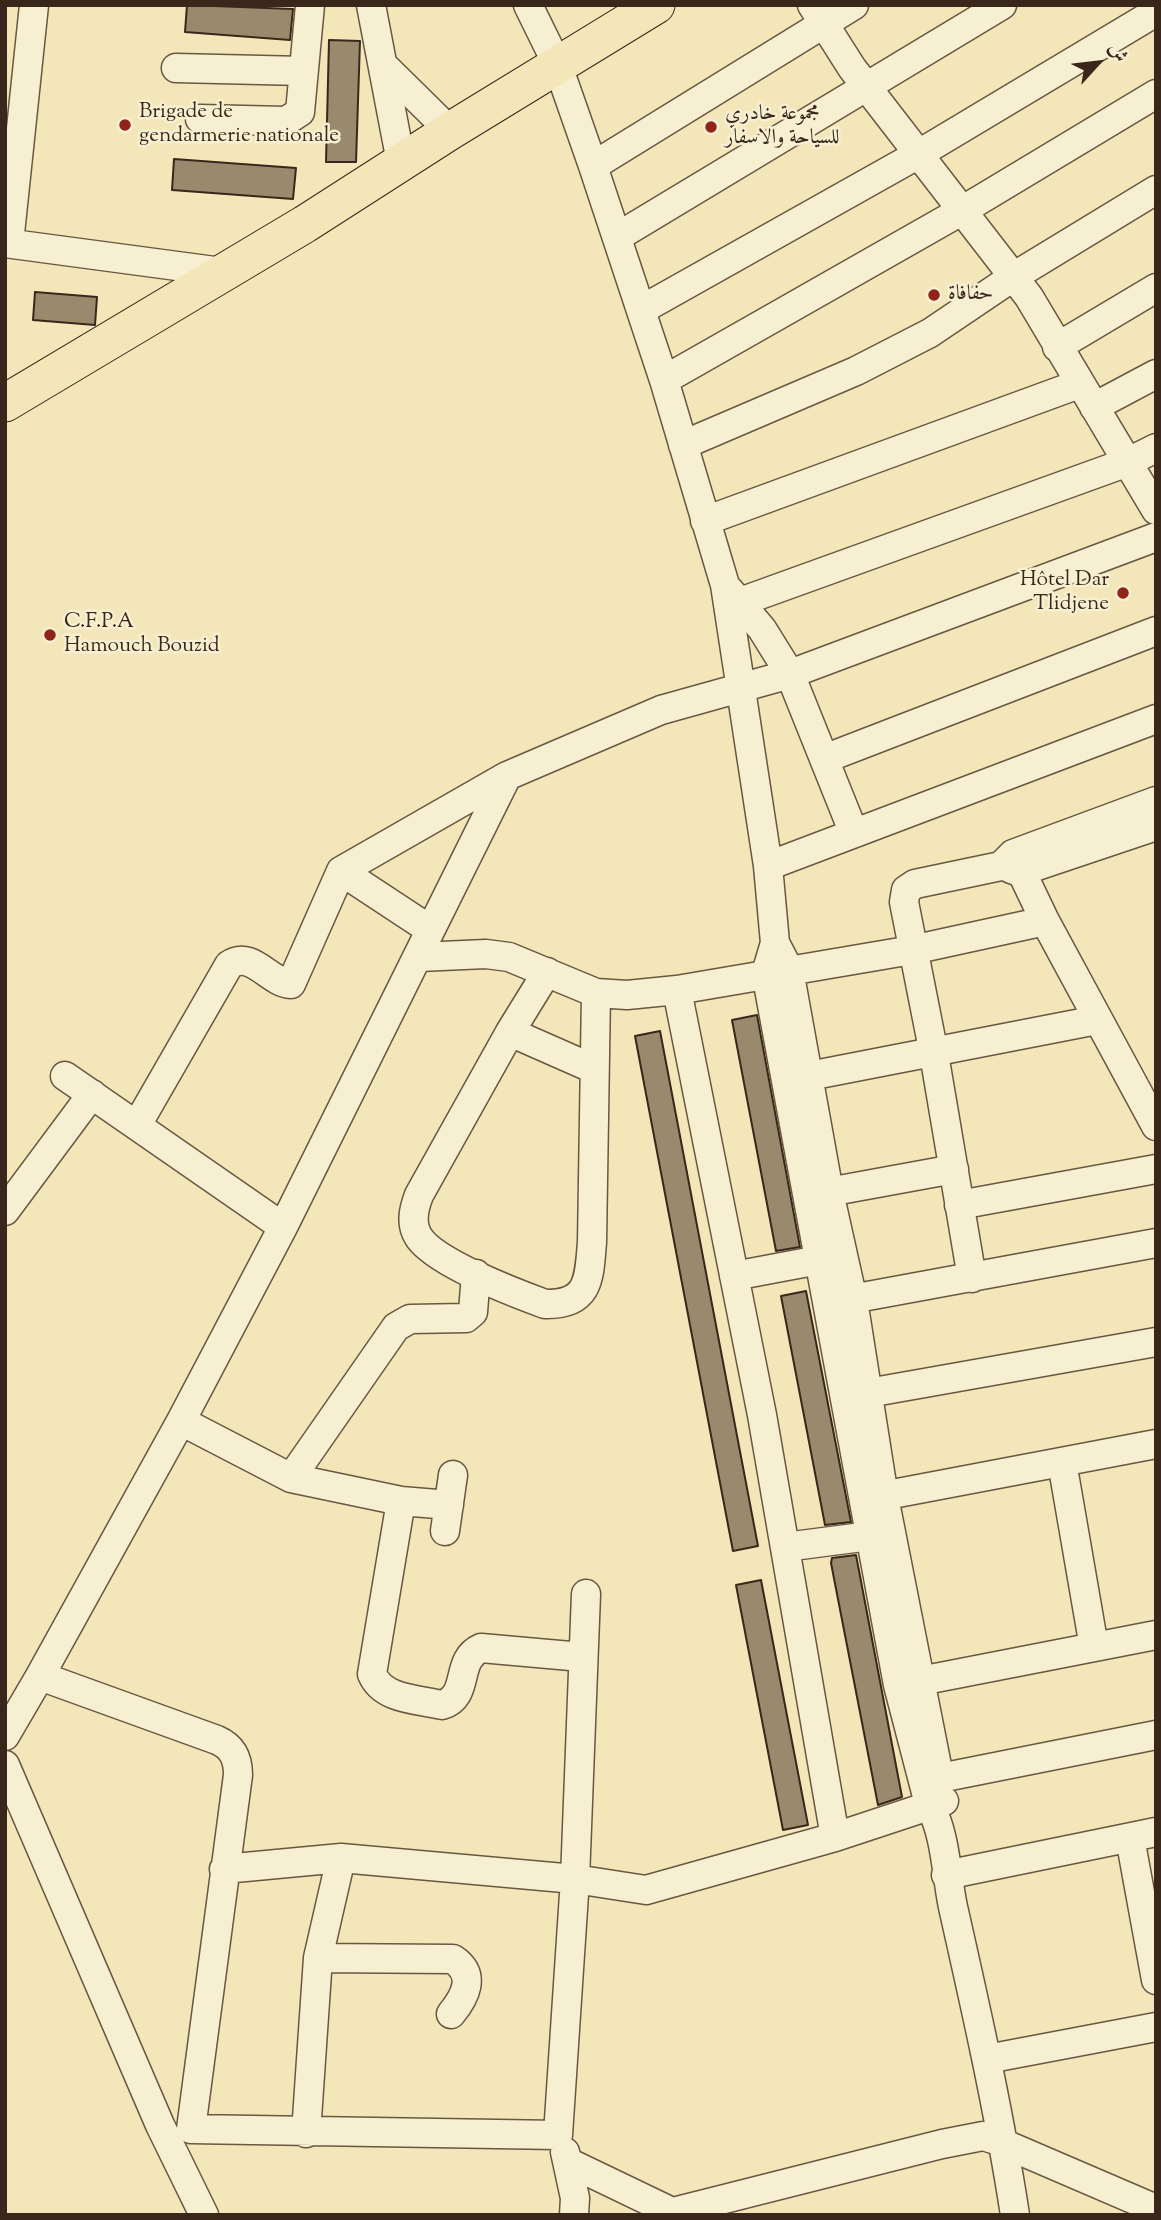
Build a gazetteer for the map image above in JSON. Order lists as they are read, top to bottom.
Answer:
{
  "places": [
    "Brigade de gendarmerie nationale",
    "مجموعة خادري للسياحة والاسفار",
    "حفافاة",
    "Hôtel Dar Tlidjene",
    "C.F.P.A Hamouch Bouzid"
  ],
  "north": "top right"
}
